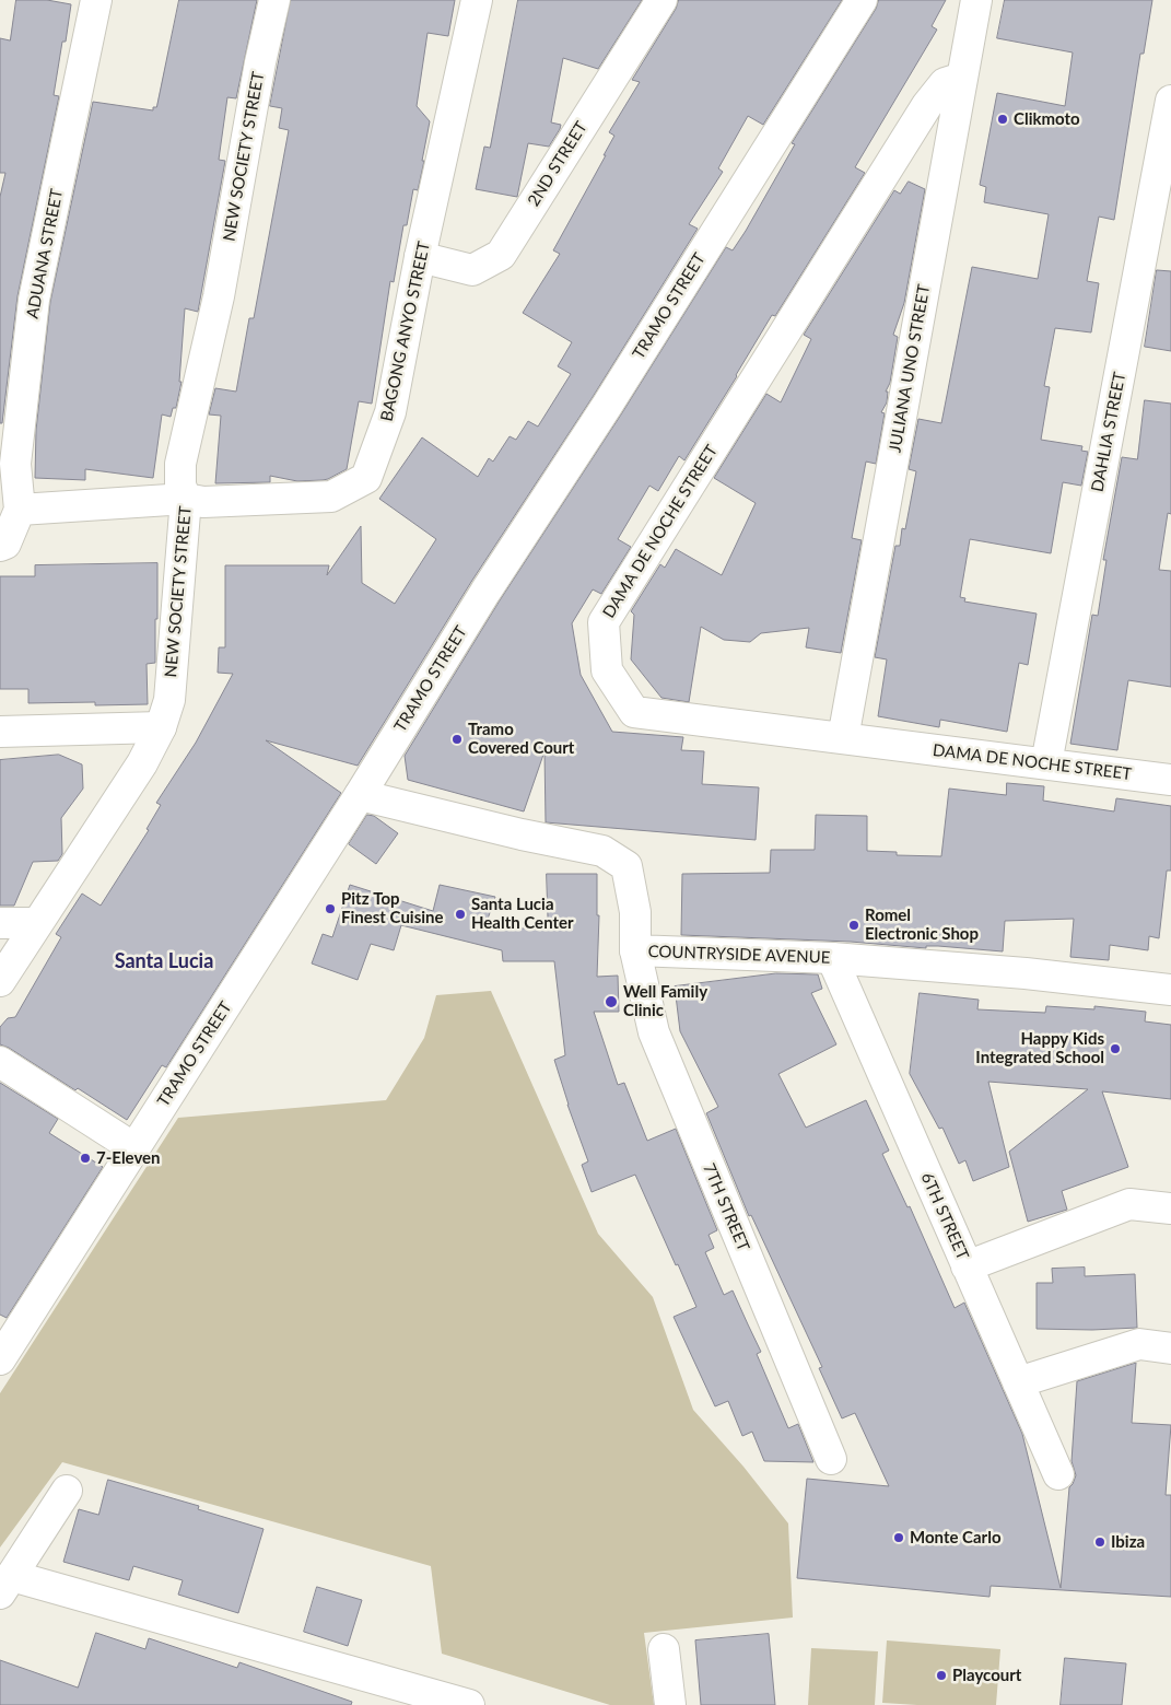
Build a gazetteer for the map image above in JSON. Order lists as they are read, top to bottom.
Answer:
{
  "streets": {
    "street": [
      "NEW SOCIETY STREET",
      "2ND STREET",
      "ADUANA STREET",
      "TRAMO STREET",
      "BAGONG ANYO STREET",
      "JULIANA UNO STREET",
      "DAHLIA STREET",
      "DAMA DE NOCHE STREET",
      "COUNTRYSIDE AVENUE",
      "7TH STREET",
      "6TH STREET"
    ]
  },
  "crossings": [
    ["NEW SOCIETY STREET", "BAGONG ANYO STREET"],
    ["2ND STREET", "BAGONG ANYO STREET"],
    ["ADUANA STREET", "BAGONG ANYO STREET"],
    ["TRAMO STREET", "COUNTRYSIDE AVENUE"],
    ["JULIANA UNO STREET", "DAMA DE NOCHE STREET"],
    ["DAHLIA STREET", "DAMA DE NOCHE STREET"],
    ["COUNTRYSIDE AVENUE", "7TH STREET"],
    ["COUNTRYSIDE AVENUE", "6TH STREET"]
  ],
  "districts": ["Santa Lucia"],
  "places": [
    "Clikmoto",
    "Tramo Covered Court",
    "Pitz Top Finest Cuisine",
    "Santa Lucia Health Center",
    "Romel Electronic Shop",
    "Well Family Clinic",
    "Happy Kids Integrated School",
    "7-Eleven",
    "Monte Carlo",
    "Ibiza",
    "Playcourt"
  ]
}
